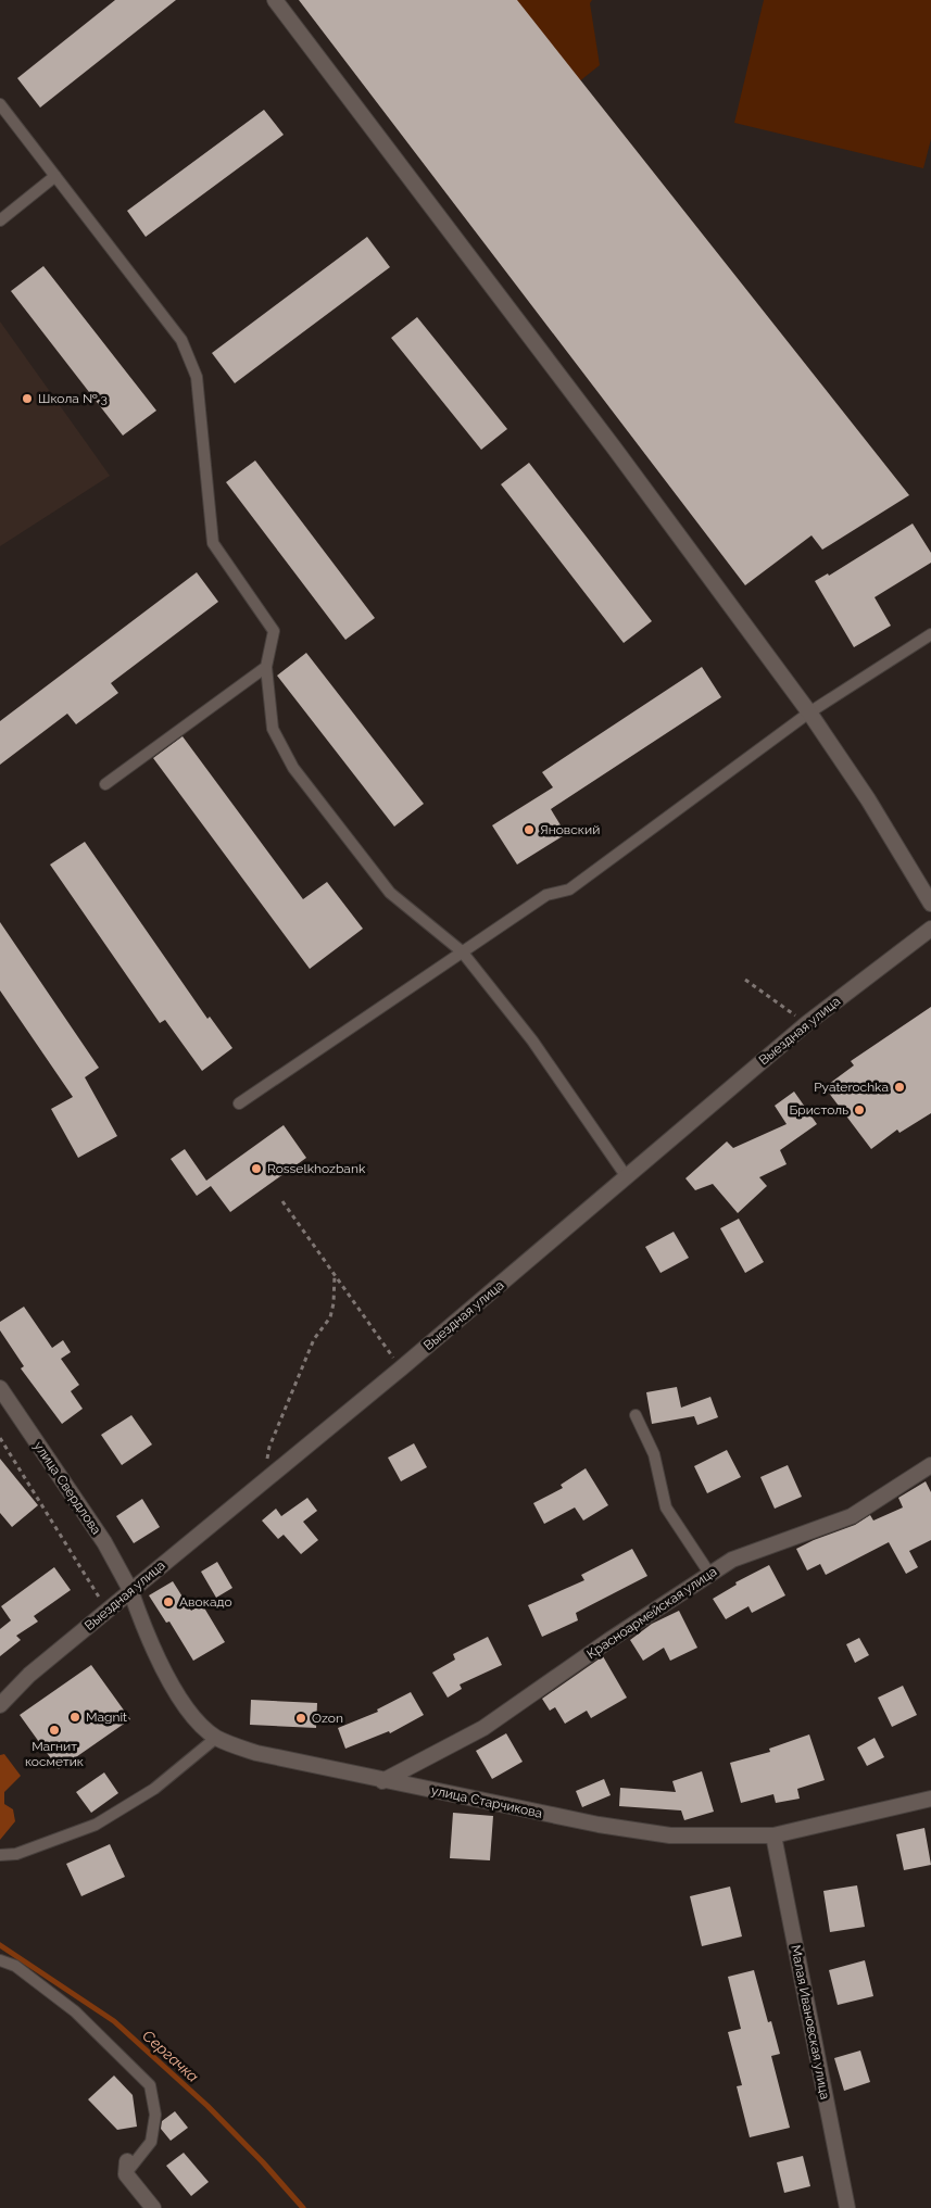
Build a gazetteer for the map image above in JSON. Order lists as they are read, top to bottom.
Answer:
{
  "streets": {
    "street": [
      "Выездная улица",
      "улица Свердлова",
      "Красноармейская улица",
      "улица Старчикова",
      "Малая Ивановская улица"
    ]
  },
  "crossings": [
    ["Выездная улица", "улица Свердлова"],
    ["Выездная улица", "улица Старчикова"],
    ["улица Свердлова", "улица Старчикова"],
    ["Красноармейская улица", "улица Старчикова"],
    ["улица Старчикова", "Малая Ивановская улица"]
  ],
  "water": ["Сергачка"],
  "places": [
    "Школа № 3",
    "Яновский",
    "Pyaterochka",
    "Бристоль",
    "Rosselkhozbank",
    "Авокадо",
    "Magnit",
    "Ozon",
    "Магнит косметик"
  ]
}
